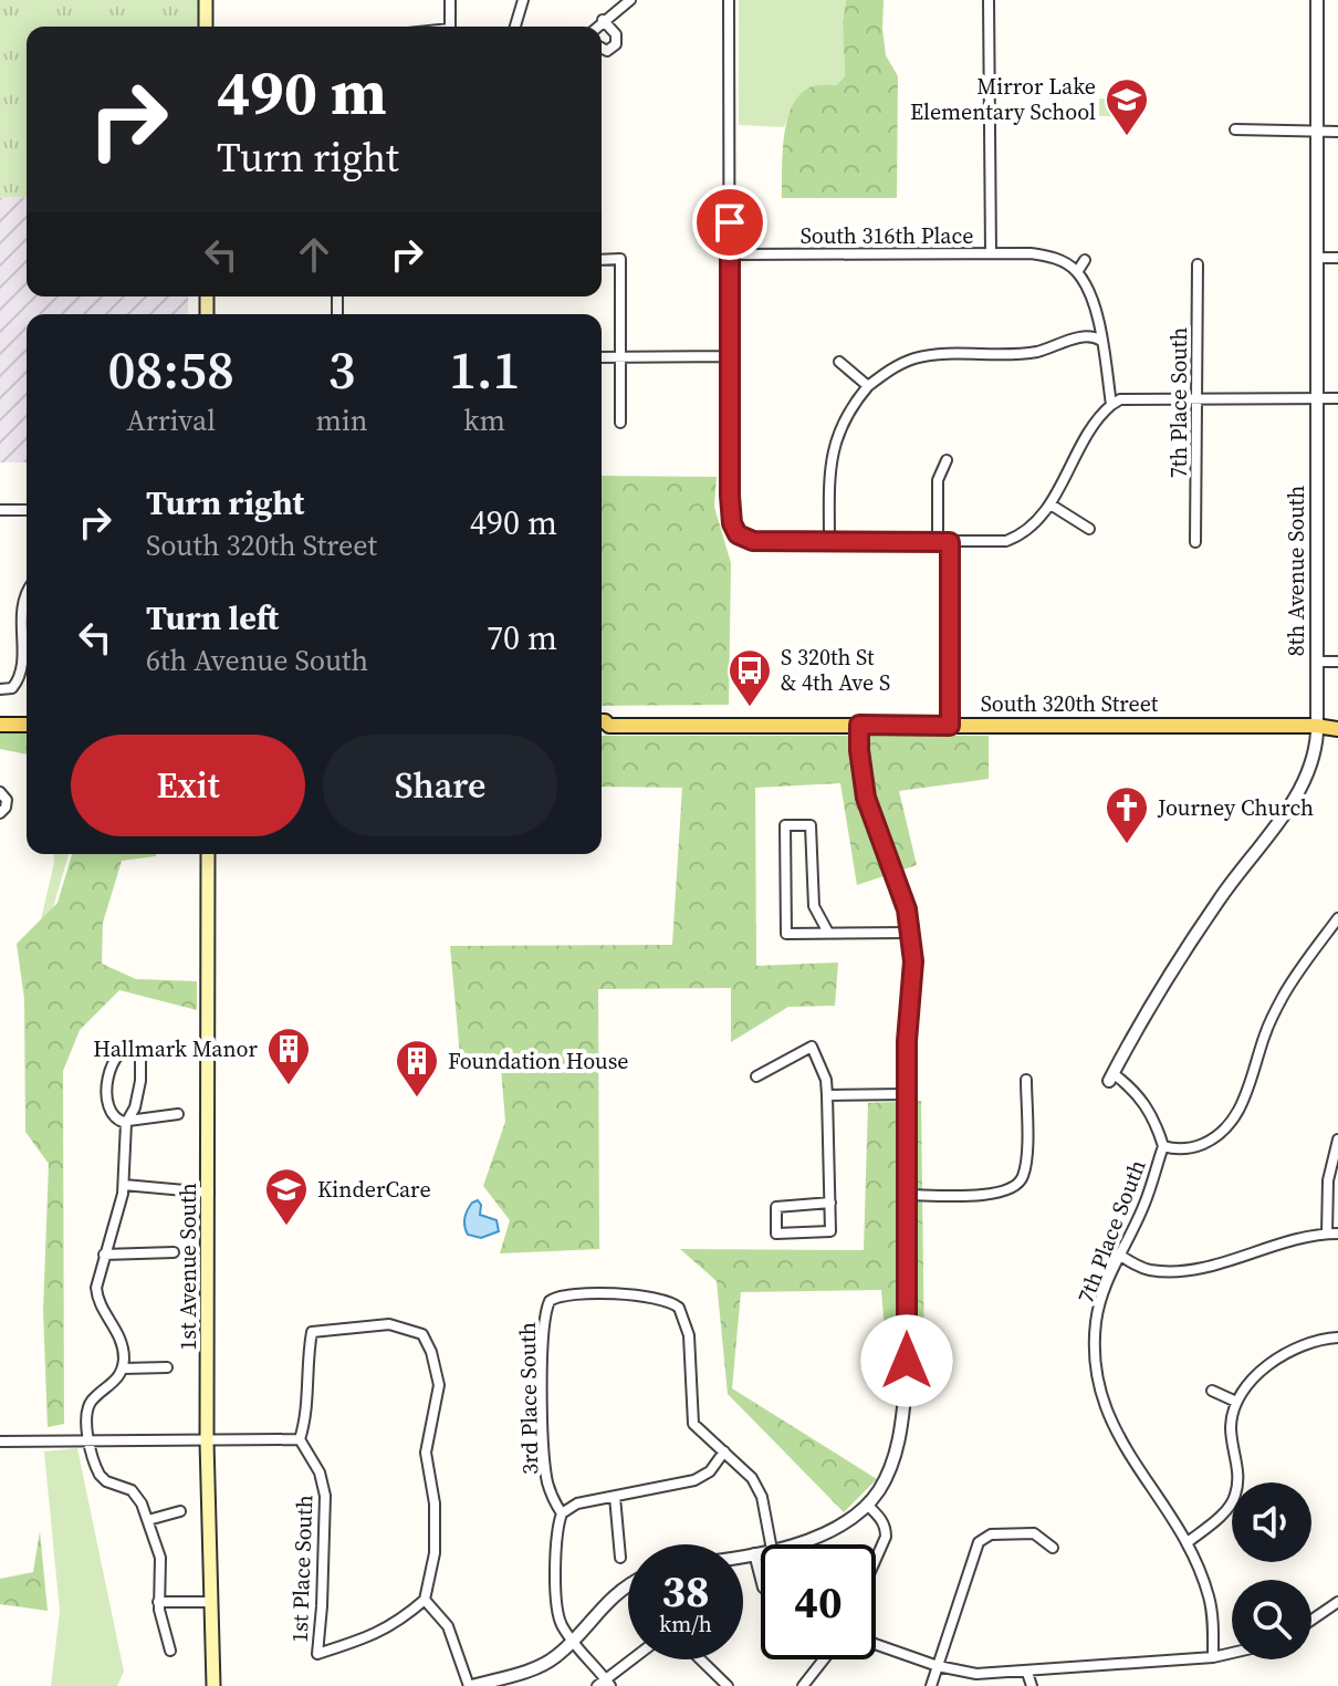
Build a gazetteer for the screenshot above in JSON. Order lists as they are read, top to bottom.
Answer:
{
  "streets": {
    "main road": ["South 320th Street", "1st Avenue South"],
    "street": [
      "South 316th Place",
      "7th Place South",
      "8th Avenue South",
      "3rd Place South",
      "1st Place South"
    ]
  },
  "crossings": [
    ["7th Place South", "8th Avenue South"],
    ["8th Avenue South", "South 320th Street"]
  ],
  "places": {
    "school or university": ["Mirror Lake Elementary School", "KinderCare"],
    "bus stop": ["S 320th St & 4th Ave S"],
    "church": ["Journey Church"],
    "building": ["Hallmark Manor", "Foundation House"]
  },
  "page": {
    "turn": ["490 m", "Turn right"],
    "eta": [
      "08:58",
      "Arrival",
      "3",
      "min",
      "1.1",
      "km"
    ],
    "list": [
      {
        "name": "Turn right",
        "note": "South 320th Street",
        "value": "490 m"
      },
      {
        "name": "Turn left",
        "note": "6th Avenue South",
        "value": "70 m"
      }
    ],
    "buttons": ["Exit", "Share"],
    "speed": "38 km/h",
    "limit": "40"
  }
}
